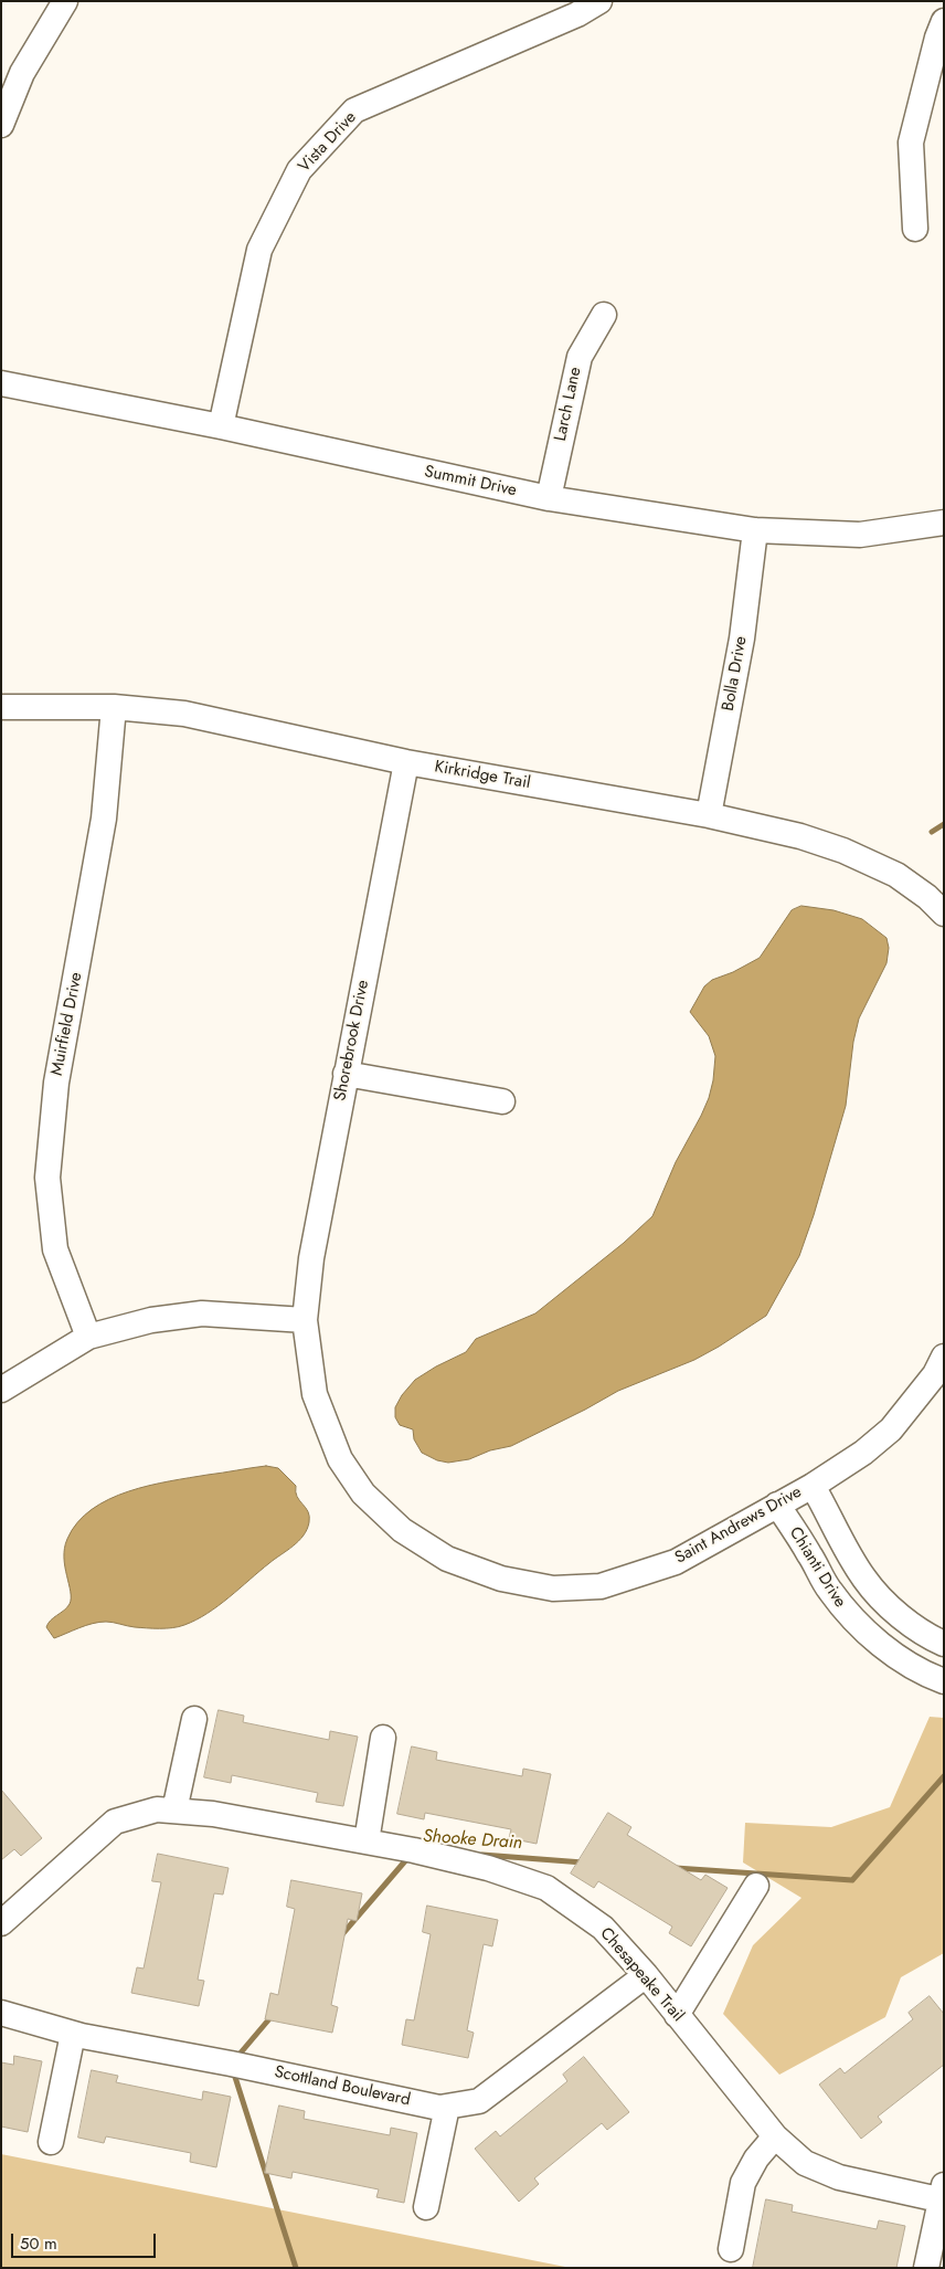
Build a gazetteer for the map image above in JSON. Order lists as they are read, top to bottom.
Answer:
{
  "streets": {
    "street": [
      "Vista Drive",
      "Larch Lane",
      "Summit Drive",
      "Bolla Drive",
      "Kirkridge Trail",
      "Muirfield Drive",
      "Shorebrook Drive",
      "Saint Andrews Drive",
      "Chianti Drive",
      "Chesapeake Trail",
      "Scottland Boulevard"
    ]
  },
  "crossings": [
    ["Vista Drive", "Summit Drive"],
    ["Larch Lane", "Summit Drive"],
    ["Summit Drive", "Bolla Drive"],
    ["Bolla Drive", "Kirkridge Trail"],
    ["Kirkridge Trail", "Muirfield Drive"],
    ["Kirkridge Trail", "Shorebrook Drive"],
    ["Shorebrook Drive", "Saint Andrews Drive"],
    ["Saint Andrews Drive", "Chianti Drive"],
    ["Chesapeake Trail", "Scottland Boulevard"]
  ],
  "water": ["Shooke Drain"],
  "scale_bar": "50 m"
}
